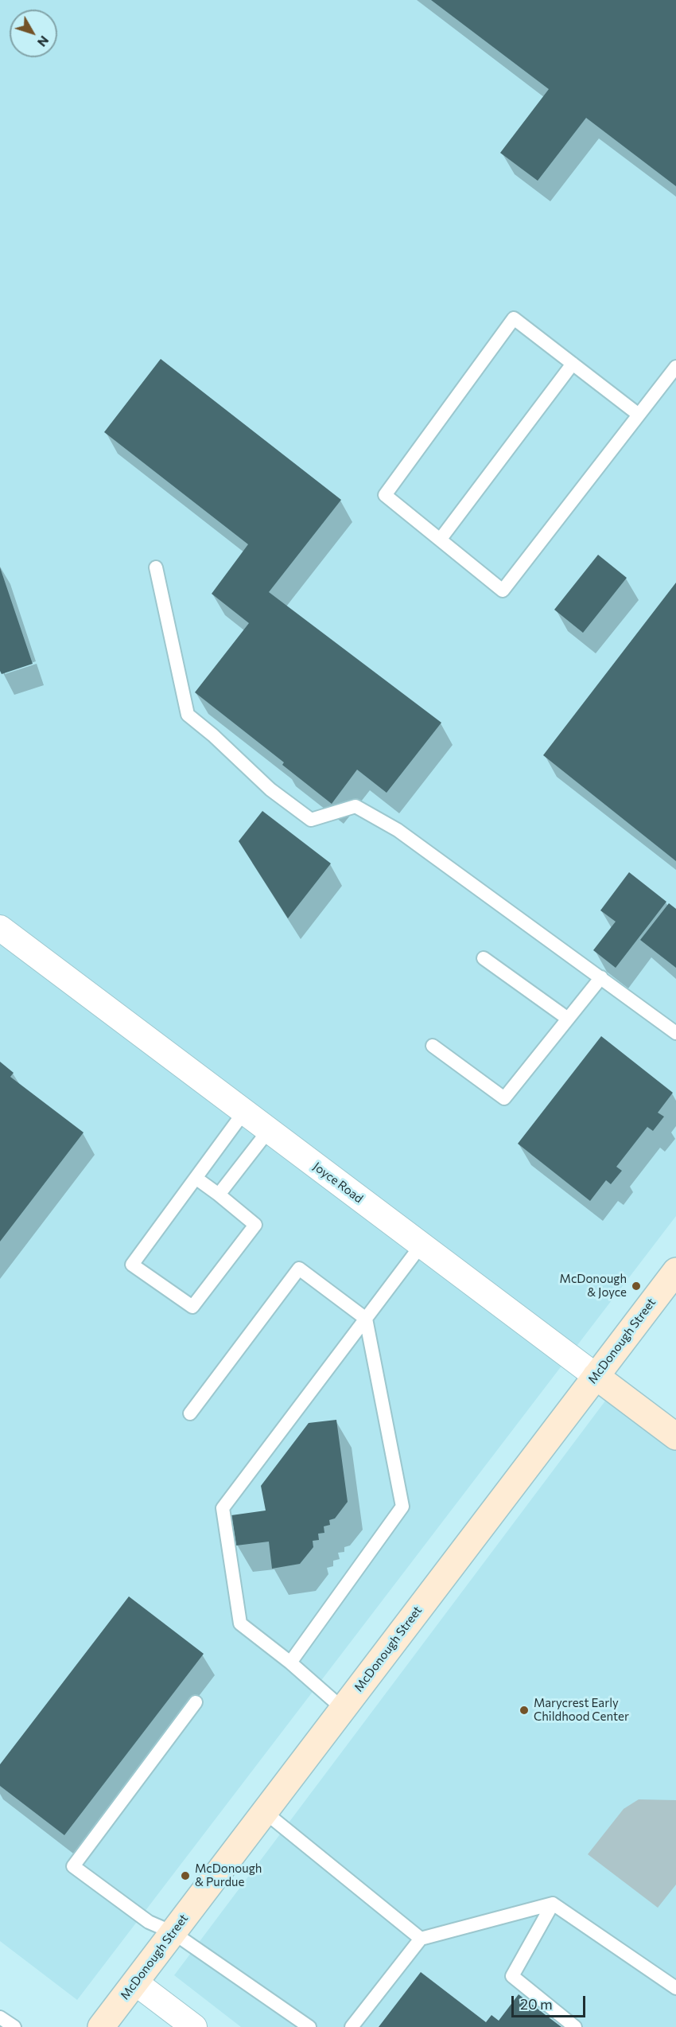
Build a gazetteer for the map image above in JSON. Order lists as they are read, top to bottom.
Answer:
{
  "streets": {
    "street": ["Joyce Road", "McDonough Street"]
  },
  "crossings": [
    ["Joyce Road", "McDonough Street"]
  ],
  "places": ["McDonough & Joyce", "Marycrest Early Childhood Center", "McDonough & Purdue"],
  "scale_bar": "20 m",
  "north": "bottom right"
}
